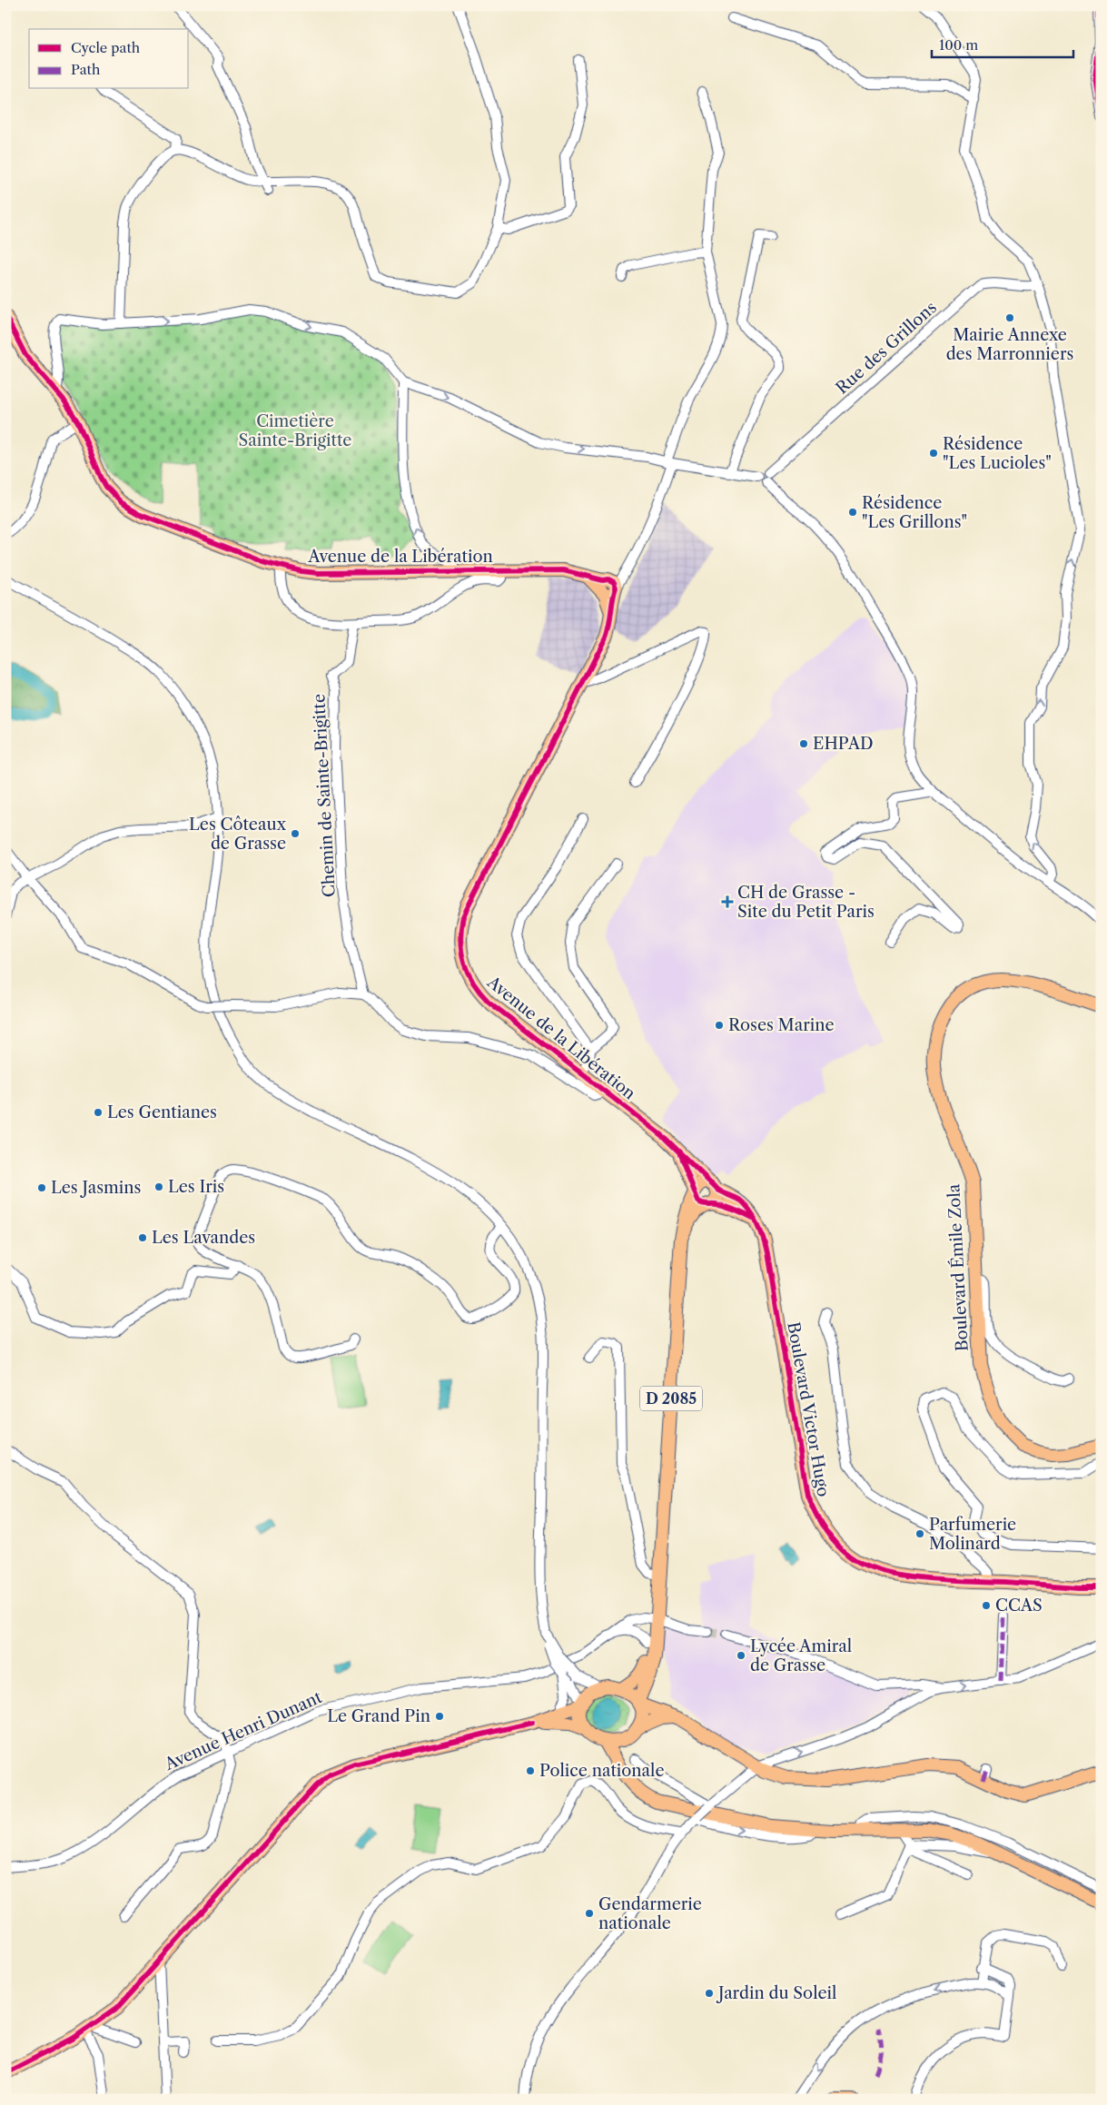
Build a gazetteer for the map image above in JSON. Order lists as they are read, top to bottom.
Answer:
{
  "streets": {
    "main road": [
      "Avenue de la Libération",
      "Boulevard Émile Zola",
      "D 2085",
      "Boulevard Victor Hugo"
    ],
    "street": ["Rue des Grillons", "Chemin de Sainte-Brigitte", "Avenue Henri Dunant"]
  },
  "crossings": [
    ["Avenue de la Libération", "D 2085"],
    ["Avenue de la Libération", "Boulevard Victor Hugo"],
    ["D 2085", "Boulevard Victor Hugo"],
    ["D 2085", "Avenue Henri Dunant"]
  ],
  "parks": ["Cimetière Sainte-Brigitte"],
  "places": {
    "other": [
      "Mairie Annexe des Marronniers",
      "Résidence \"Les Lucioles\"",
      "Résidence \"Les Grillons\"",
      "EHPAD",
      "Les Côteaux de Grasse",
      "Roses Marine",
      "Les Gentianes",
      "Les Iris",
      "Les Jasmins",
      "Les Lavandes",
      "Parfumerie Molinard",
      "CCAS",
      "Lycée Amiral de Grasse",
      "Le Grand Pin",
      "Police nationale",
      "Gendarmerie nationale",
      "Jardin du Soleil"
    ],
    "health": ["CH de Grasse - Site du Petit Paris"]
  },
  "legend": ["Cycle path", "Path"],
  "scale_bar": "100 m"
}
